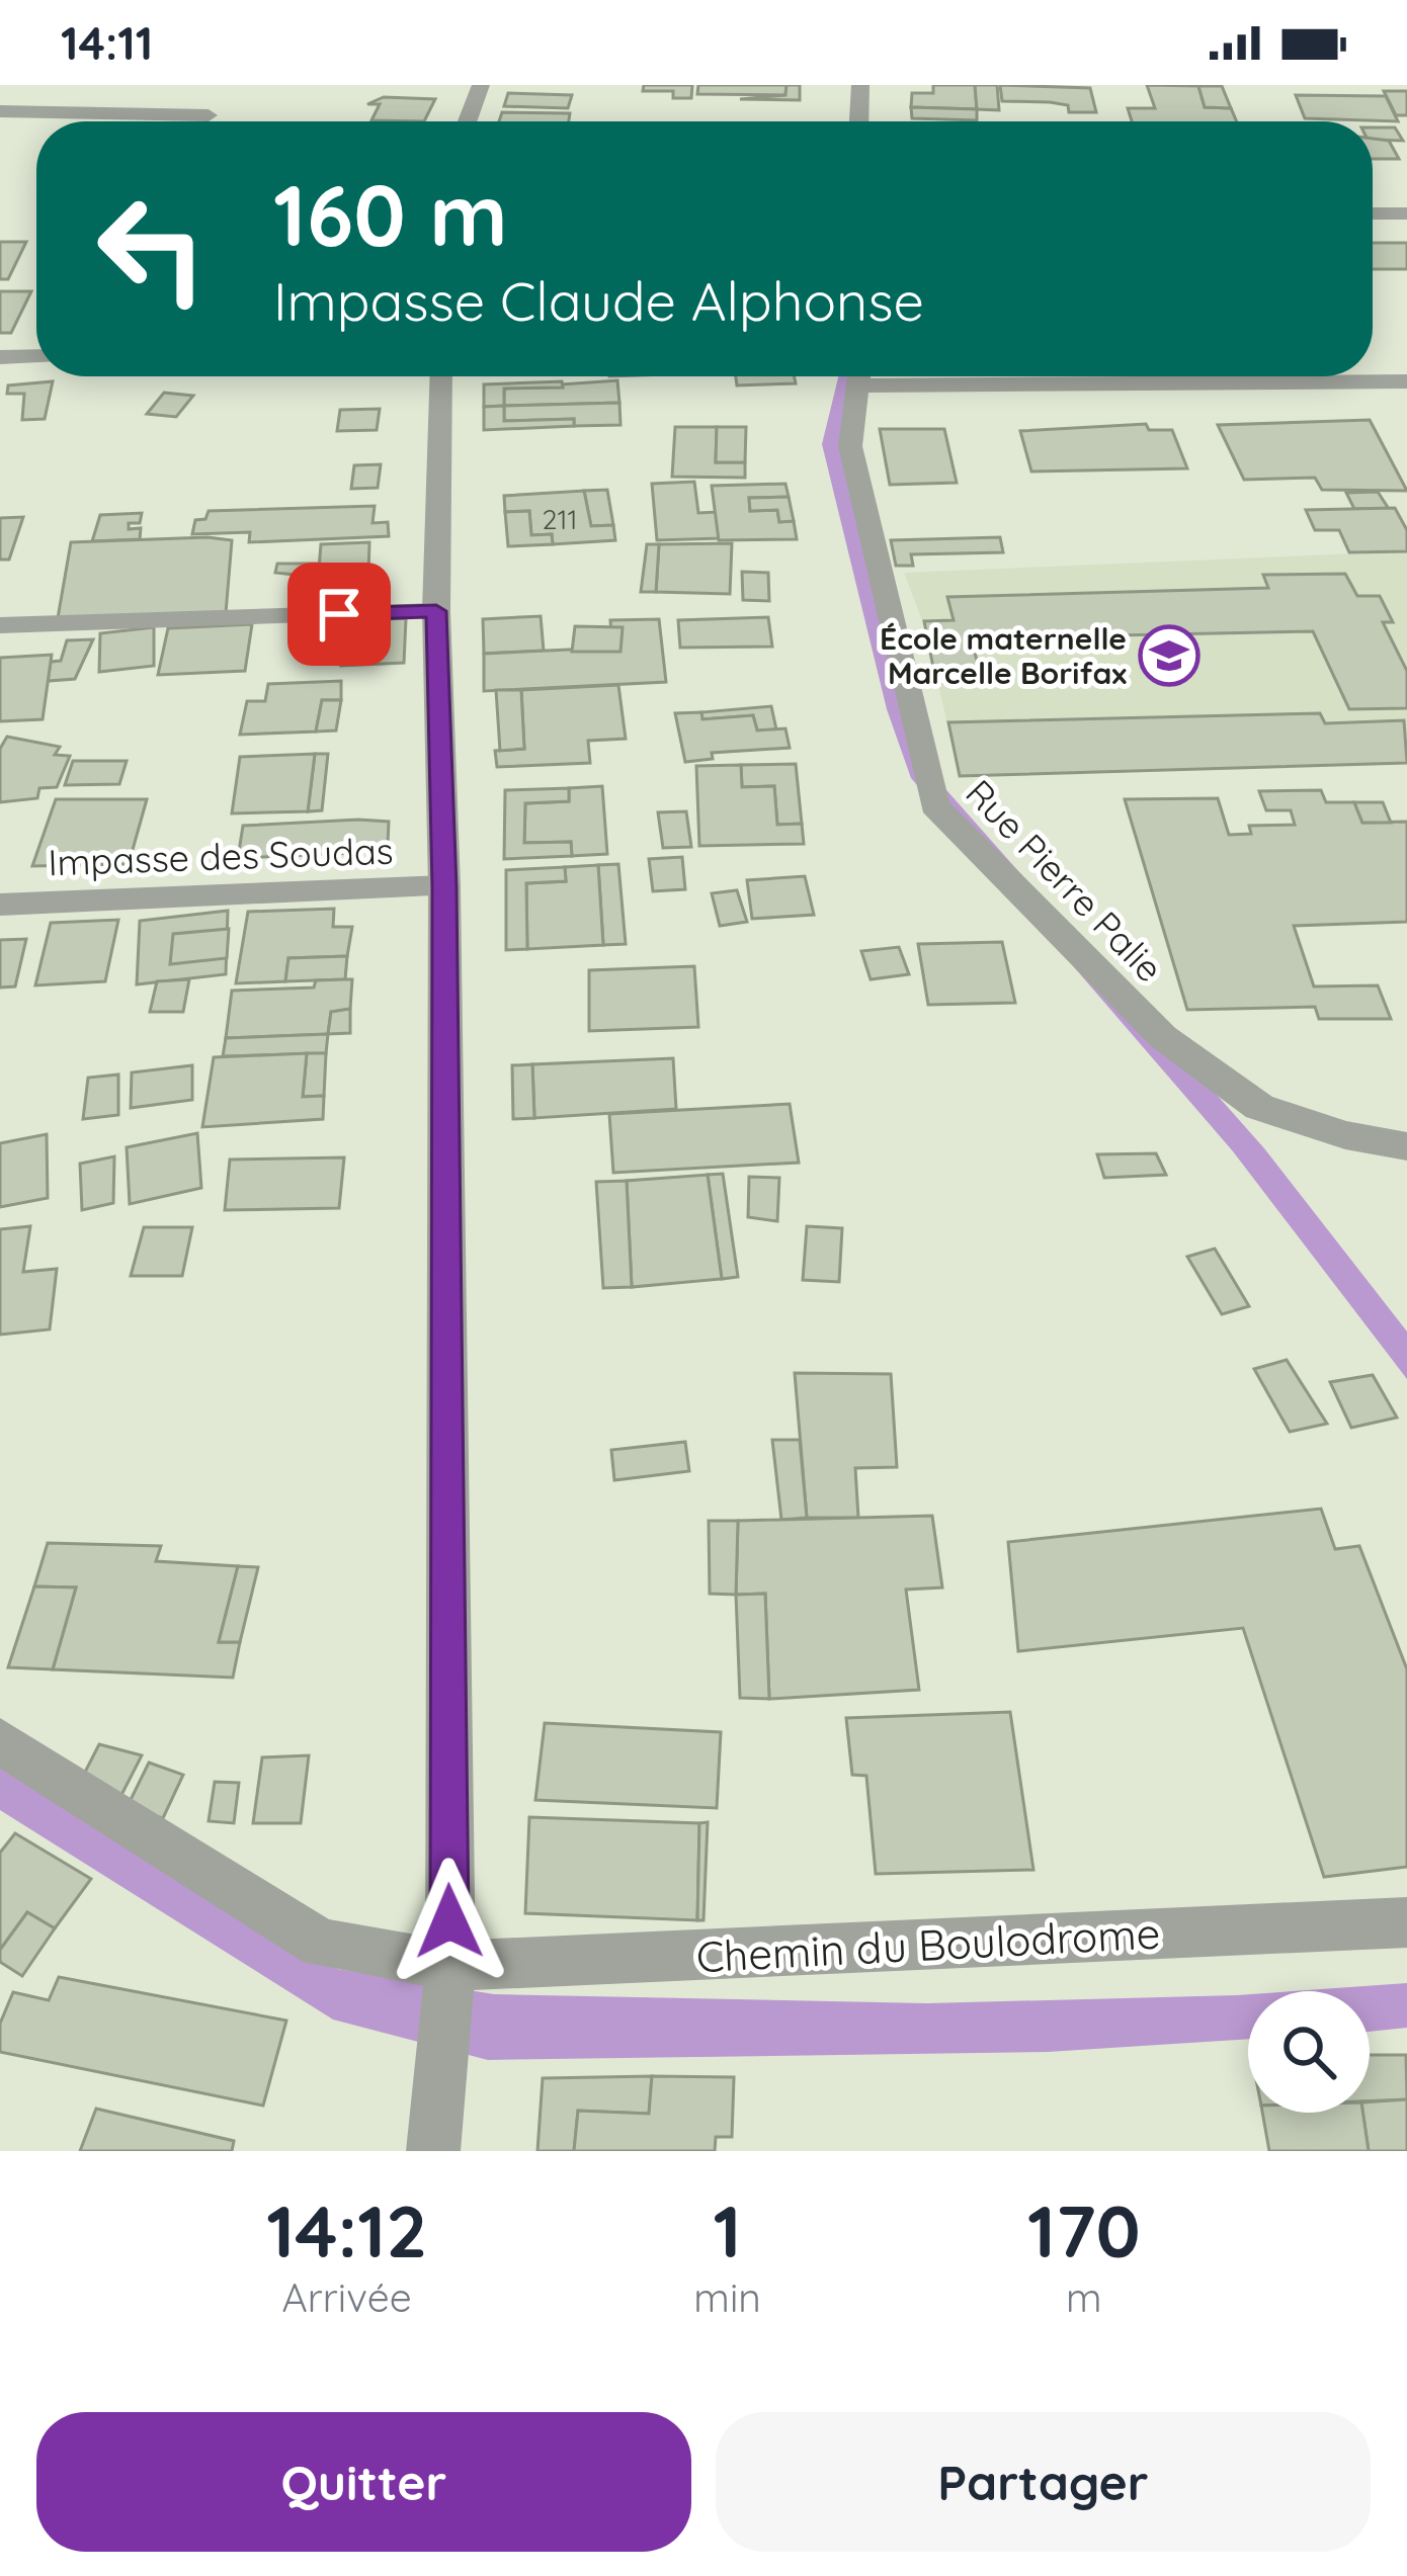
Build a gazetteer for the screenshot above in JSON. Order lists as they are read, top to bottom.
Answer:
{
  "streets": {
    "street": ["Impasse des Soudas", "Rue Pierre Palie", "Chemin du Boulodrome"]
  },
  "places": {
    "school or university": ["École maternelle Marcelle Borifax"]
  },
  "house_numbers": ["211"],
  "page": {
    "status": "14:11",
    "turn": ["160 m", "Impasse Claude Alphonse"],
    "eta": [
      "14:12",
      "Arrivée",
      "1",
      "min",
      "170",
      "m"
    ],
    "buttons": ["Quitter", "Partager"]
  }
}
